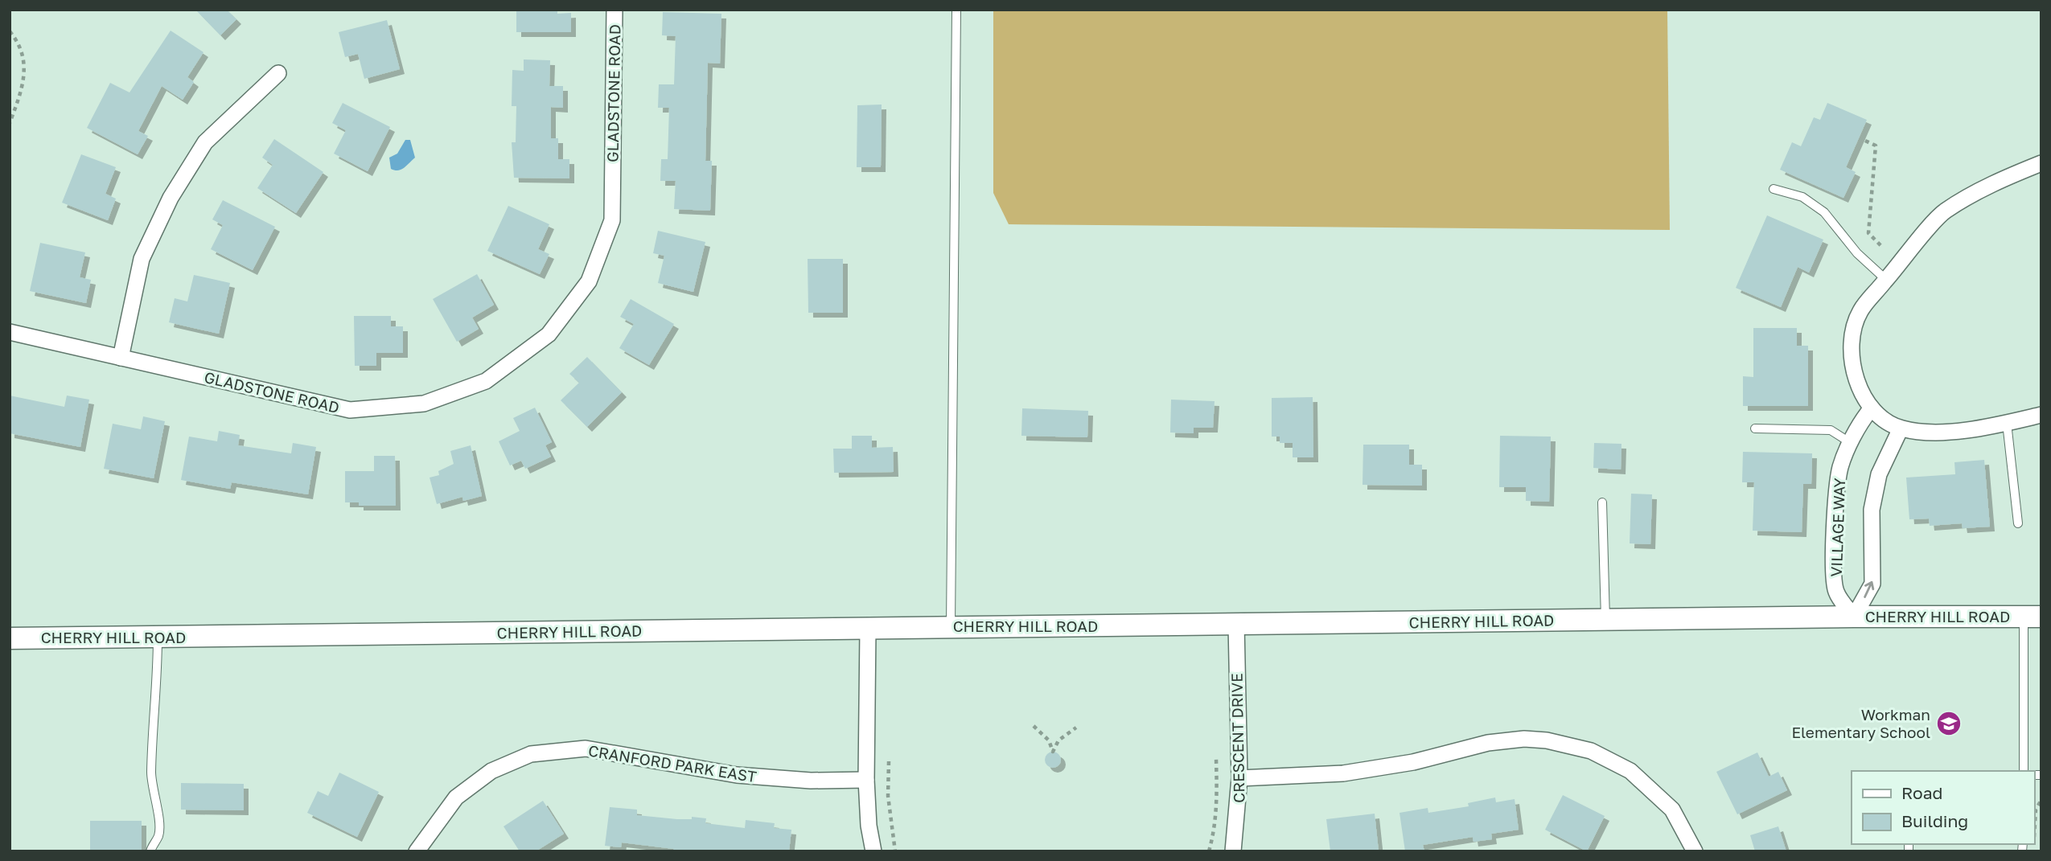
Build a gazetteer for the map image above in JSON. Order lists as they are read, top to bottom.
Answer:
{
  "streets": {
    "main road": ["CHERRY HILL ROAD"],
    "street": [
      "GLADSTONE ROAD",
      "VILLAGE WAY",
      "CRESCENT DRIVE",
      "CRANFORD PARK EAST"
    ]
  },
  "crossings": [
    ["VILLAGE WAY", "CHERRY HILL ROAD"],
    ["CHERRY HILL ROAD", "CRESCENT DRIVE"]
  ],
  "places": {
    "school or university": ["Workman Elementary School"]
  },
  "legend": ["Road", "Building"]
}
